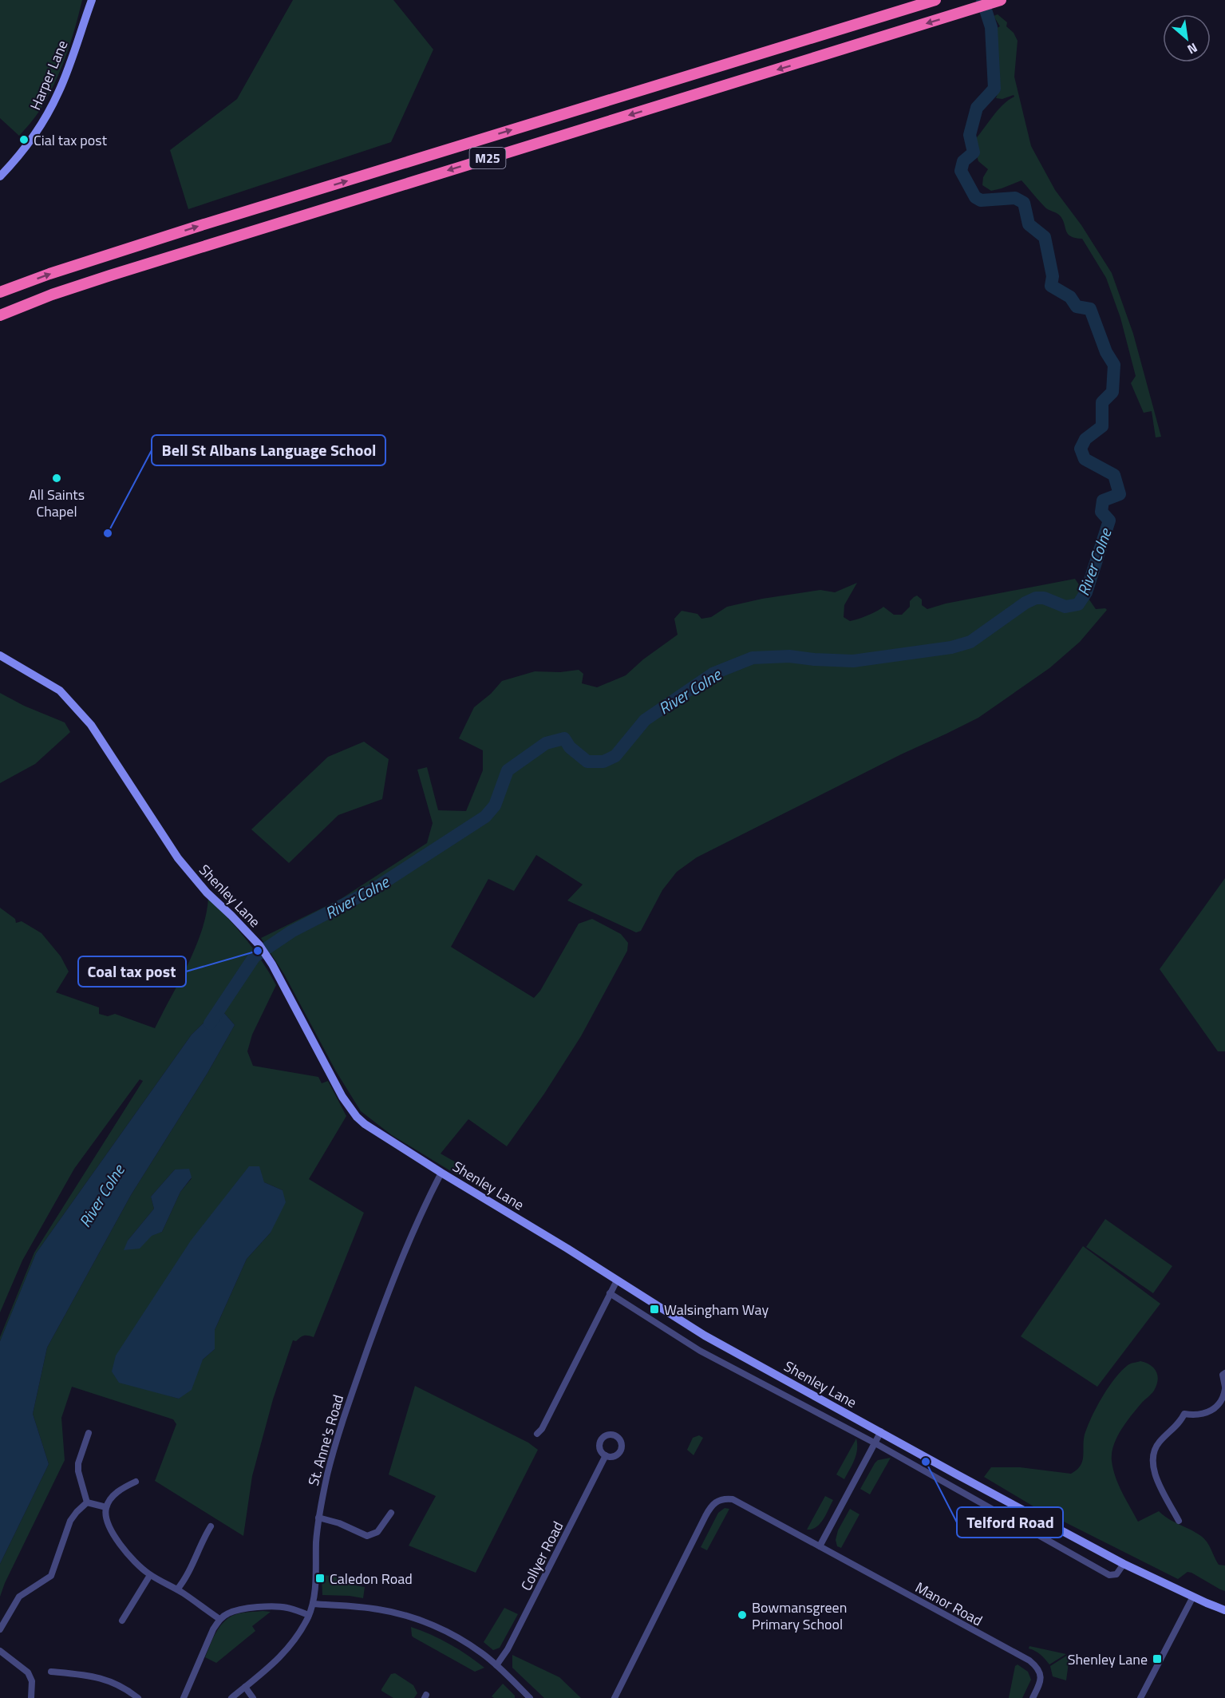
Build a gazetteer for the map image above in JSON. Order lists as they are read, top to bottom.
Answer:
{
  "streets": {
    "highway": ["M25"],
    "main road": ["Harper Lane", "Shenley Lane"],
    "street": ["St. Anne's Road", "Collyer Road", "Manor Road"]
  },
  "crossings": [
    ["Shenley Lane", "St. Anne's Road"]
  ],
  "water": ["River Colne"],
  "places": {
    "other": [
      "Cial tax post",
      "All Saints Chapel",
      "Bell St Albans Language School",
      "Coal tax post",
      "Telford Road",
      "Bowmansgreen Primary School"
    ],
    "transit": ["Walsingham Way", "Caledon Road", "Shenley Lane"]
  },
  "north": "bottom right"
}
